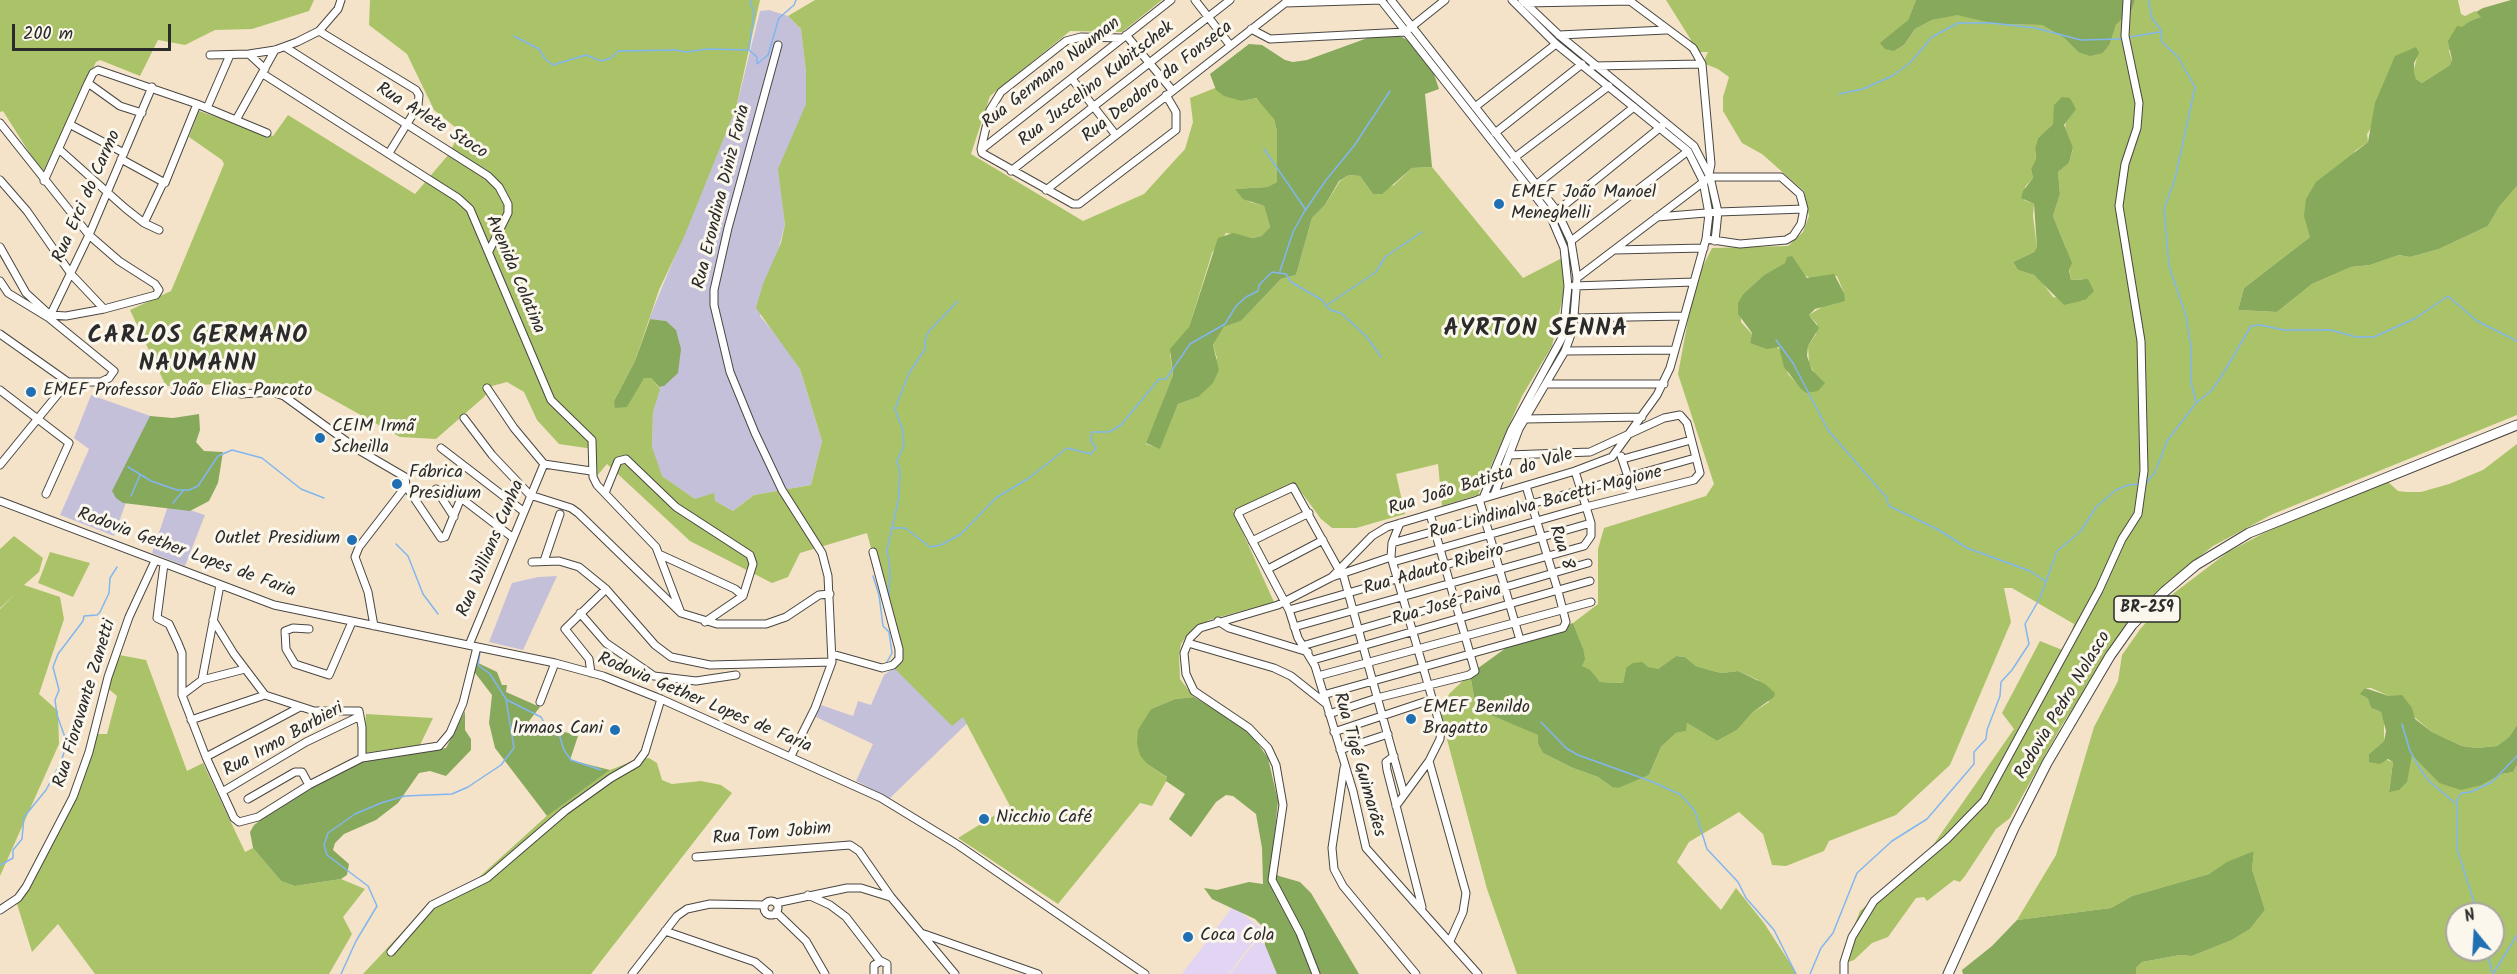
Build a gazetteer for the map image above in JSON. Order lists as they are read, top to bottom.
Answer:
{
  "streets": {
    "highway": ["BR-259", "Rodovia Pedro Nolasco"],
    "street": [
      "Rua Germano Nauman",
      "Rua Deodoro da Fonseca",
      "Rua Juscelino Kubitschek",
      "Rua Arlete Stoco",
      "Rua Erci do Carmo",
      "Rua Erondina Diniz Faria",
      "Avenida Colatina",
      "Rua João Batista do Vale",
      "Rua Lindinalva Bacetti Magione",
      "Rua 8",
      "Rua Willians Cunha",
      "Rodovia Gether Lopes de Faria",
      "Rua Adauto Ribeiro",
      "Rua José Paiva",
      "Rua Fioravante Zanetti",
      "Rua Irmo Barbieri",
      "Rua Tigê Guimarães",
      "Rua Tom Jobim"
    ]
  },
  "crossings": [
    ["Rua Arlete Stoco", "Avenida Colatina"],
    ["Rua Erondina Diniz Faria", "Rodovia Gether Lopes de Faria"],
    ["Rua João Batista do Vale", "Rua Lindinalva Bacetti Magione"],
    ["Rua João Batista do Vale", "Rua 8"],
    ["Rua Lindinalva Bacetti Magione", "Rua 8"],
    ["Rua Lindinalva Bacetti Magione", "Rua Tigê Guimarães"],
    ["Rua 8", "Rua Adauto Ribeiro"],
    ["Rua 8", "Rua José Paiva"],
    ["Rua Willians Cunha", "Rodovia Gether Lopes de Faria"],
    ["Rodovia Gether Lopes de Faria", "Rua Fioravante Zanetti"],
    ["Rua Adauto Ribeiro", "Rua Tigê Guimarães"],
    ["Rua José Paiva", "Rua Tigê Guimarães"]
  ],
  "districts": ["AYRTON SENNA", "CARLOS GERMANO NAUMANN"],
  "places": [
    "EMEF João Manoel Meneghelli",
    "EMEF Professor João Elias Pancoto",
    "CEIM Irmã Scheilla",
    "Fábrica Presidium",
    "Outlet Presidium",
    "EMEF Benildo Bragatto",
    "Irmaos Cani",
    "Nicchio Café",
    "Coca Cola"
  ],
  "scale_bar": "200 m",
  "north": "top"
}
